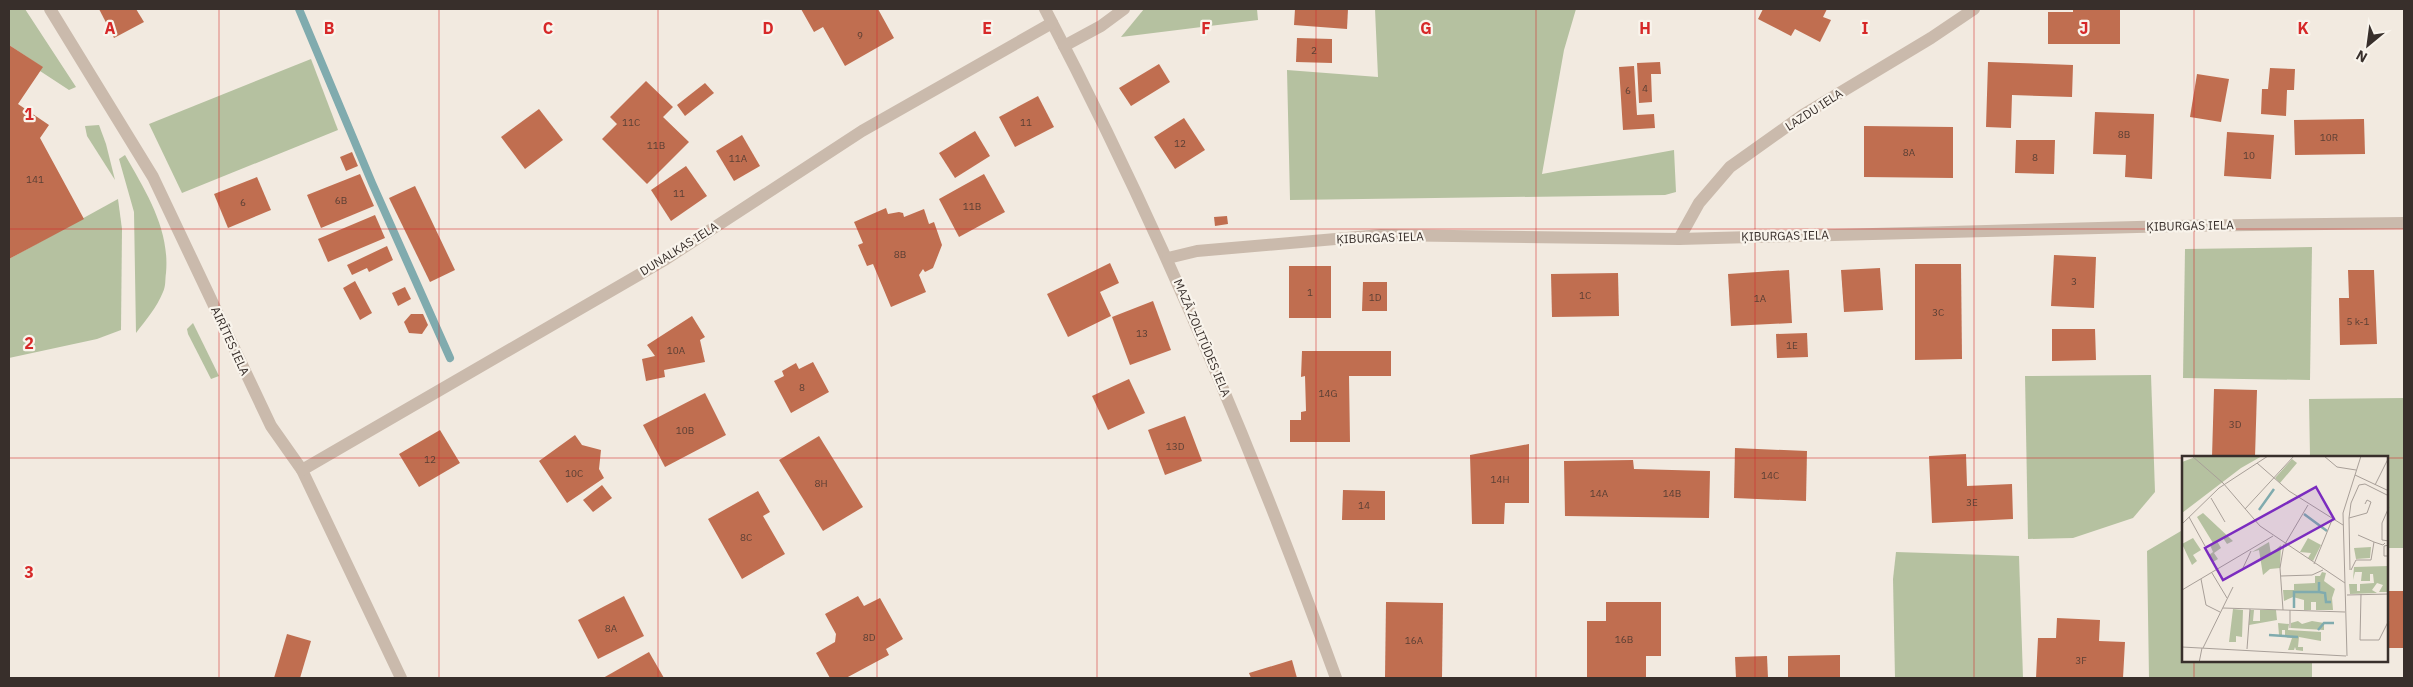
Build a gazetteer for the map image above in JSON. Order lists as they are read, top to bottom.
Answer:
{
  "streets": {
    "street": [
      "LAZDU IELA",
      "ĶIBURGAS IELA",
      "DUNALKAS IELA",
      "MAZĀ ZOLITŪDES IELA",
      "AIRĪTES IELA"
    ]
  },
  "crossings": [
    ["LAZDU IELA", "ĶIBURGAS IELA"],
    ["ĶIBURGAS IELA", "MAZĀ ZOLITŪDES IELA"],
    ["DUNALKAS IELA", "MAZĀ ZOLITŪDES IELA"],
    ["DUNALKAS IELA", "AIRĪTES IELA"]
  ],
  "house_numbers": [
    "9",
    "2",
    "4",
    "6",
    "11C",
    "11",
    "8B",
    "10R",
    "12",
    "11B",
    "8A",
    "10",
    "8",
    "11A",
    "141",
    "11",
    "6B",
    "6",
    "11B",
    "8B",
    "3",
    "1",
    "1C",
    "1D",
    "1A",
    "3C",
    "5 k-1",
    "13",
    "1E",
    "10A",
    "8",
    "14G",
    "3D",
    "10B",
    "13D",
    "12",
    "10C",
    "14C",
    "14H",
    "8H",
    "14A",
    "14B",
    "3E",
    "14",
    "8C",
    "8A",
    "8D",
    "16B",
    "16A",
    "3F"
  ],
  "north": "bottom left",
  "grid": {
    "columns": [
      "A",
      "B",
      "C",
      "D",
      "E",
      "F",
      "G",
      "H",
      "I",
      "J",
      "K"
    ],
    "rows": ["1", "2", "3"]
  }
}
